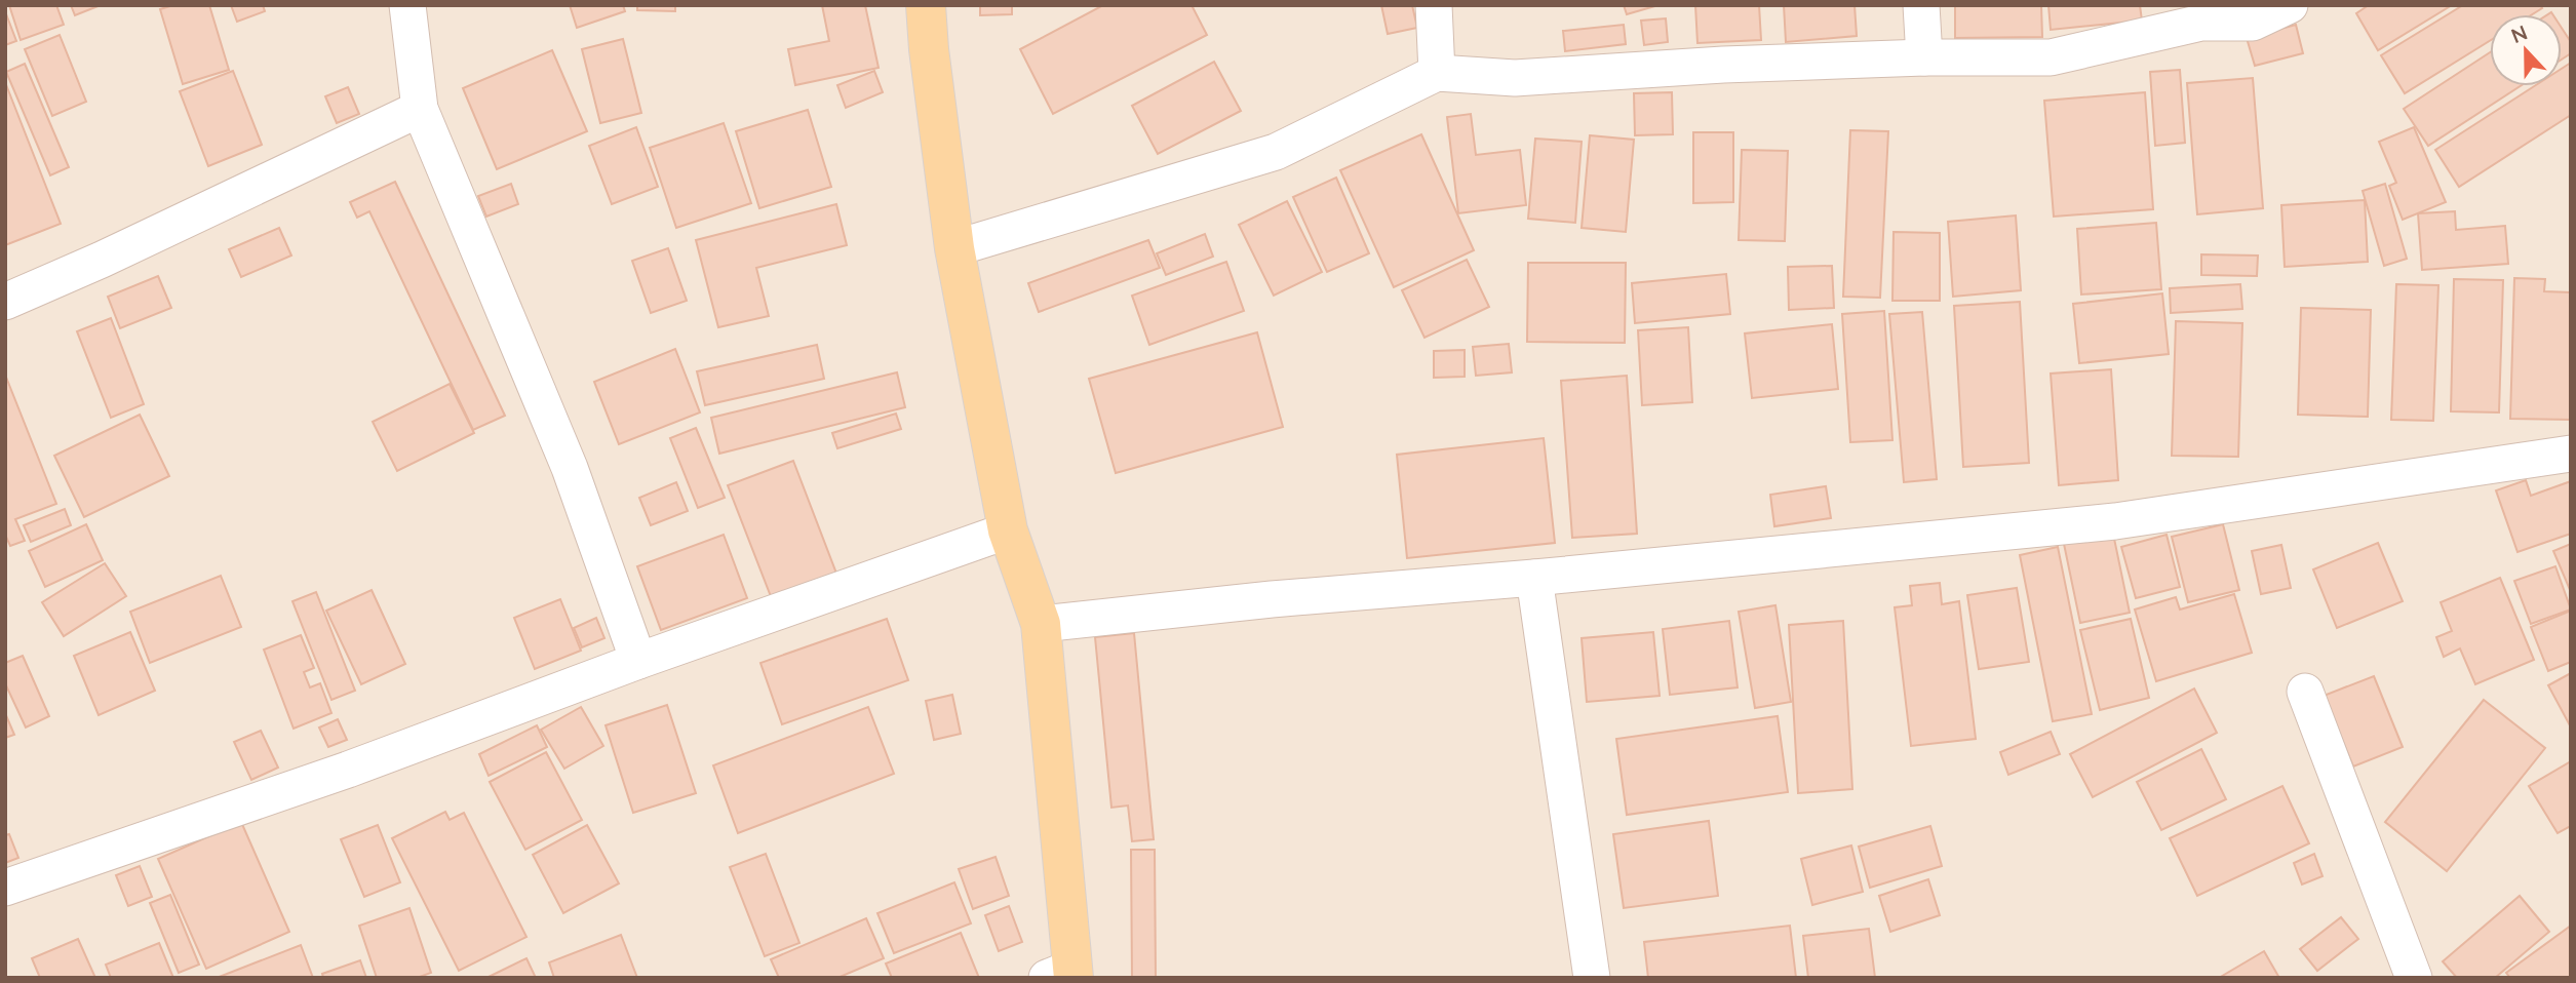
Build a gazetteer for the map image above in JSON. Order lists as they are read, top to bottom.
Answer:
{
  "north": "top"
}
